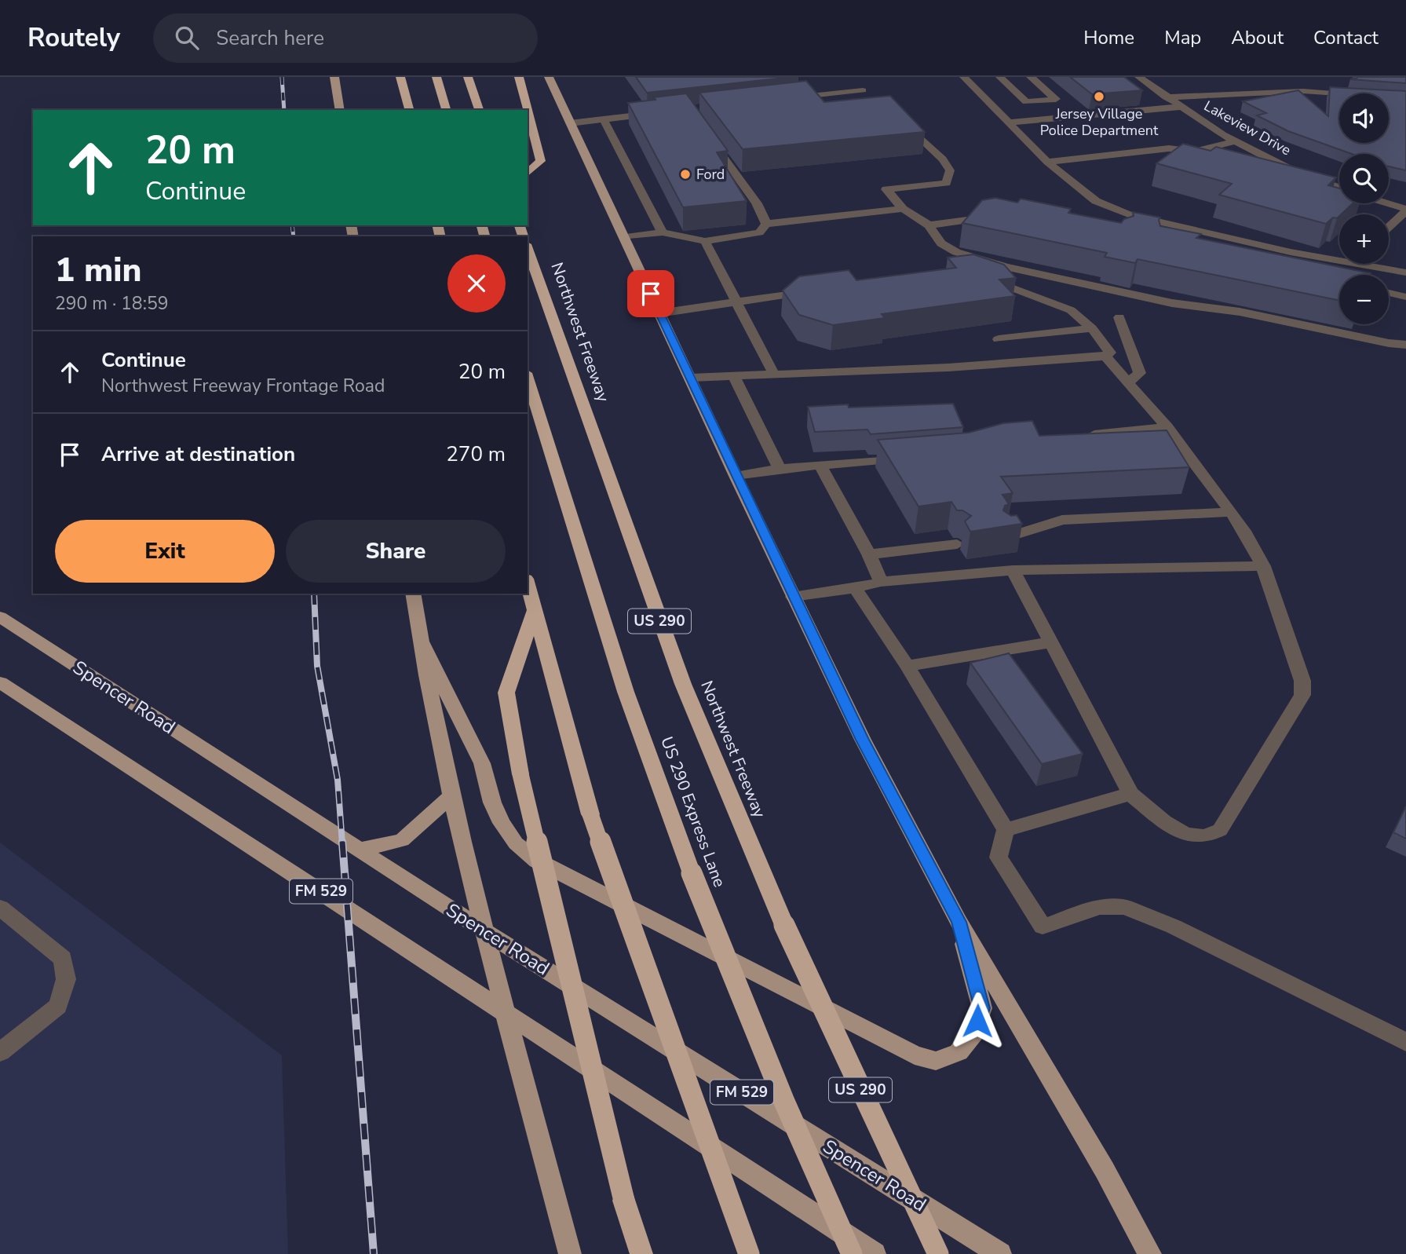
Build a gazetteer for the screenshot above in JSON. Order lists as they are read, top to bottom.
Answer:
{
  "streets": {
    "highway": ["Northwest Freeway", "US 290", "US 290 Express Lane"],
    "main road": ["Spencer Road", "FM 529"],
    "street": ["Lakeview Drive"]
  },
  "places": ["Jersey Village Police Department", "Ford"],
  "page": {
    "header": "Routely",
    "search": "Search here",
    "nav": [
      "Home",
      "Map",
      "About",
      "Contact"
    ],
    "map_buttons": ["+", "−"],
    "turn": ["20 m", "Continue"],
    "heading": ["1 min", "290 m · 18:59"],
    "list": [
      {
        "name": "Continue",
        "note": "Northwest Freeway Frontage Road",
        "value": "20 m"
      },
      {
        "name": "Arrive at destination",
        "value": "270 m"
      }
    ],
    "buttons": ["Exit", "Share"]
  }
}
